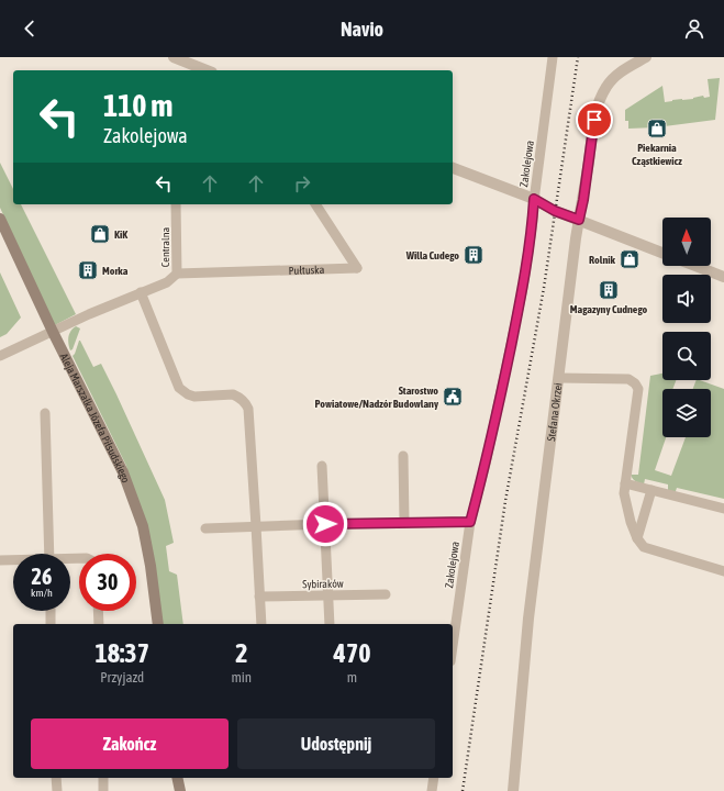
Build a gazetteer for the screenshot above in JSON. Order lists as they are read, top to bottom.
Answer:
{
  "streets": {
    "main road": ["Aleja Marszałka Józefa Piłsudskiego"],
    "street": [
      "Zakolejowa",
      "Centralna",
      "Pułtuska",
      "Stefana Okrzei",
      "Sybiraków"
    ]
  },
  "crossings": [
    ["Centralna", "Pułtuska"],
    ["Centralna", "Aleja Marszałka Józefa Piłsudskiego"]
  ],
  "places": {
    "shop": ["Piekarnia Cząstkiewicz", "KiK", "Rolnik"],
    "building": ["Willa Cudego", "Morka", "Magazyny Cudnego"],
    "public building": ["Starostwo Powiatowe/Nadzór Budowlany"]
  },
  "north": "top",
  "page": {
    "header": "Navio",
    "turn": ["110 m", "Zakolejowa"],
    "speed": "26 km/h",
    "limit": "30",
    "eta": [
      "18:37",
      "Przyjazd",
      "2",
      "min",
      "470",
      "m"
    ],
    "buttons": ["Zakończ", "Udostępnij"]
  }
}
